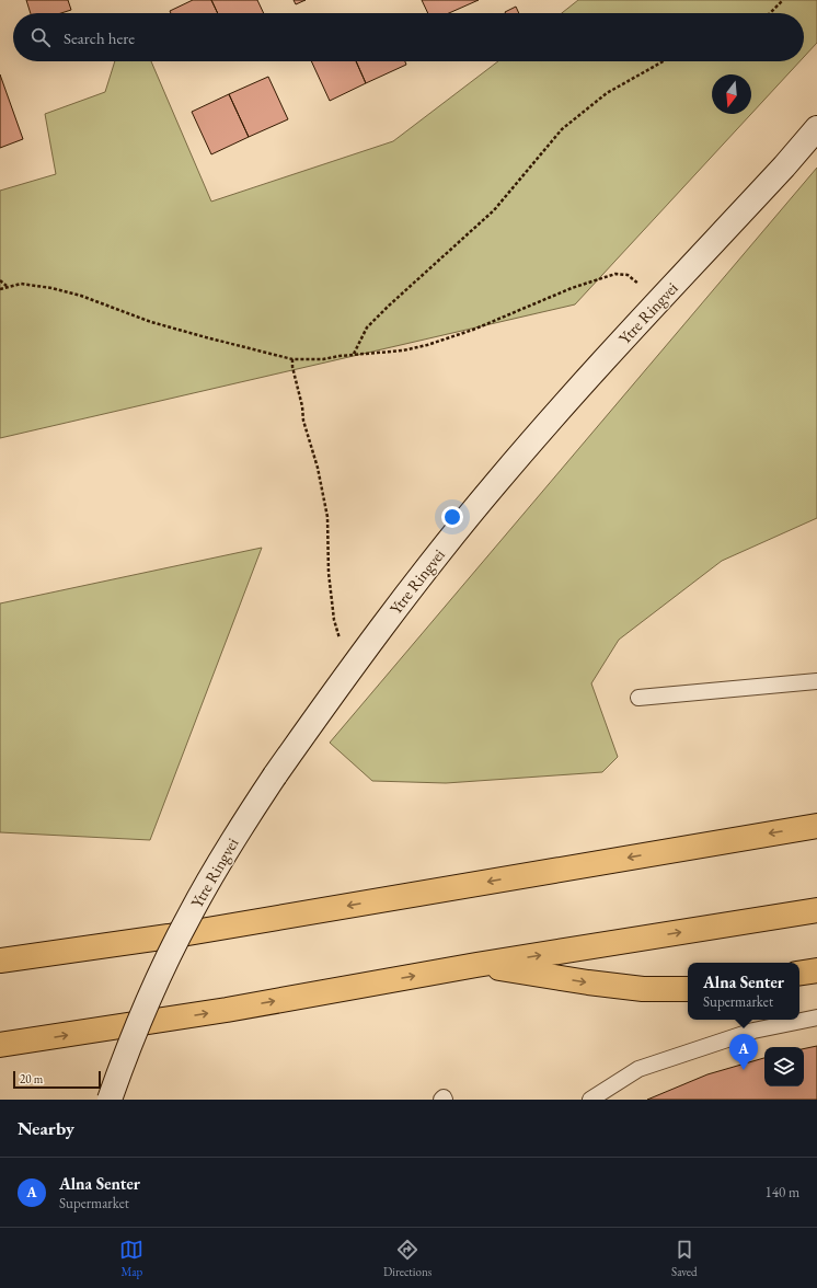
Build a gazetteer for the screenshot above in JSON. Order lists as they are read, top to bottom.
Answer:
{
  "streets": {
    "main road": ["Ytre Ringvei"]
  },
  "scale_bar": "20 m",
  "north": "bottom",
  "page": {
    "search": "Search here",
    "popup": ["Alna Senter", "Supermarket"],
    "pins": "A",
    "scale": "20 m",
    "heading": "Nearby",
    "list": [
      {
        "mark": "A",
        "name": "Alna Senter",
        "note": "Supermarket",
        "value": "140 m"
      }
    ],
    "nav": ["Map", "Directions", "Saved"]
  }
}
